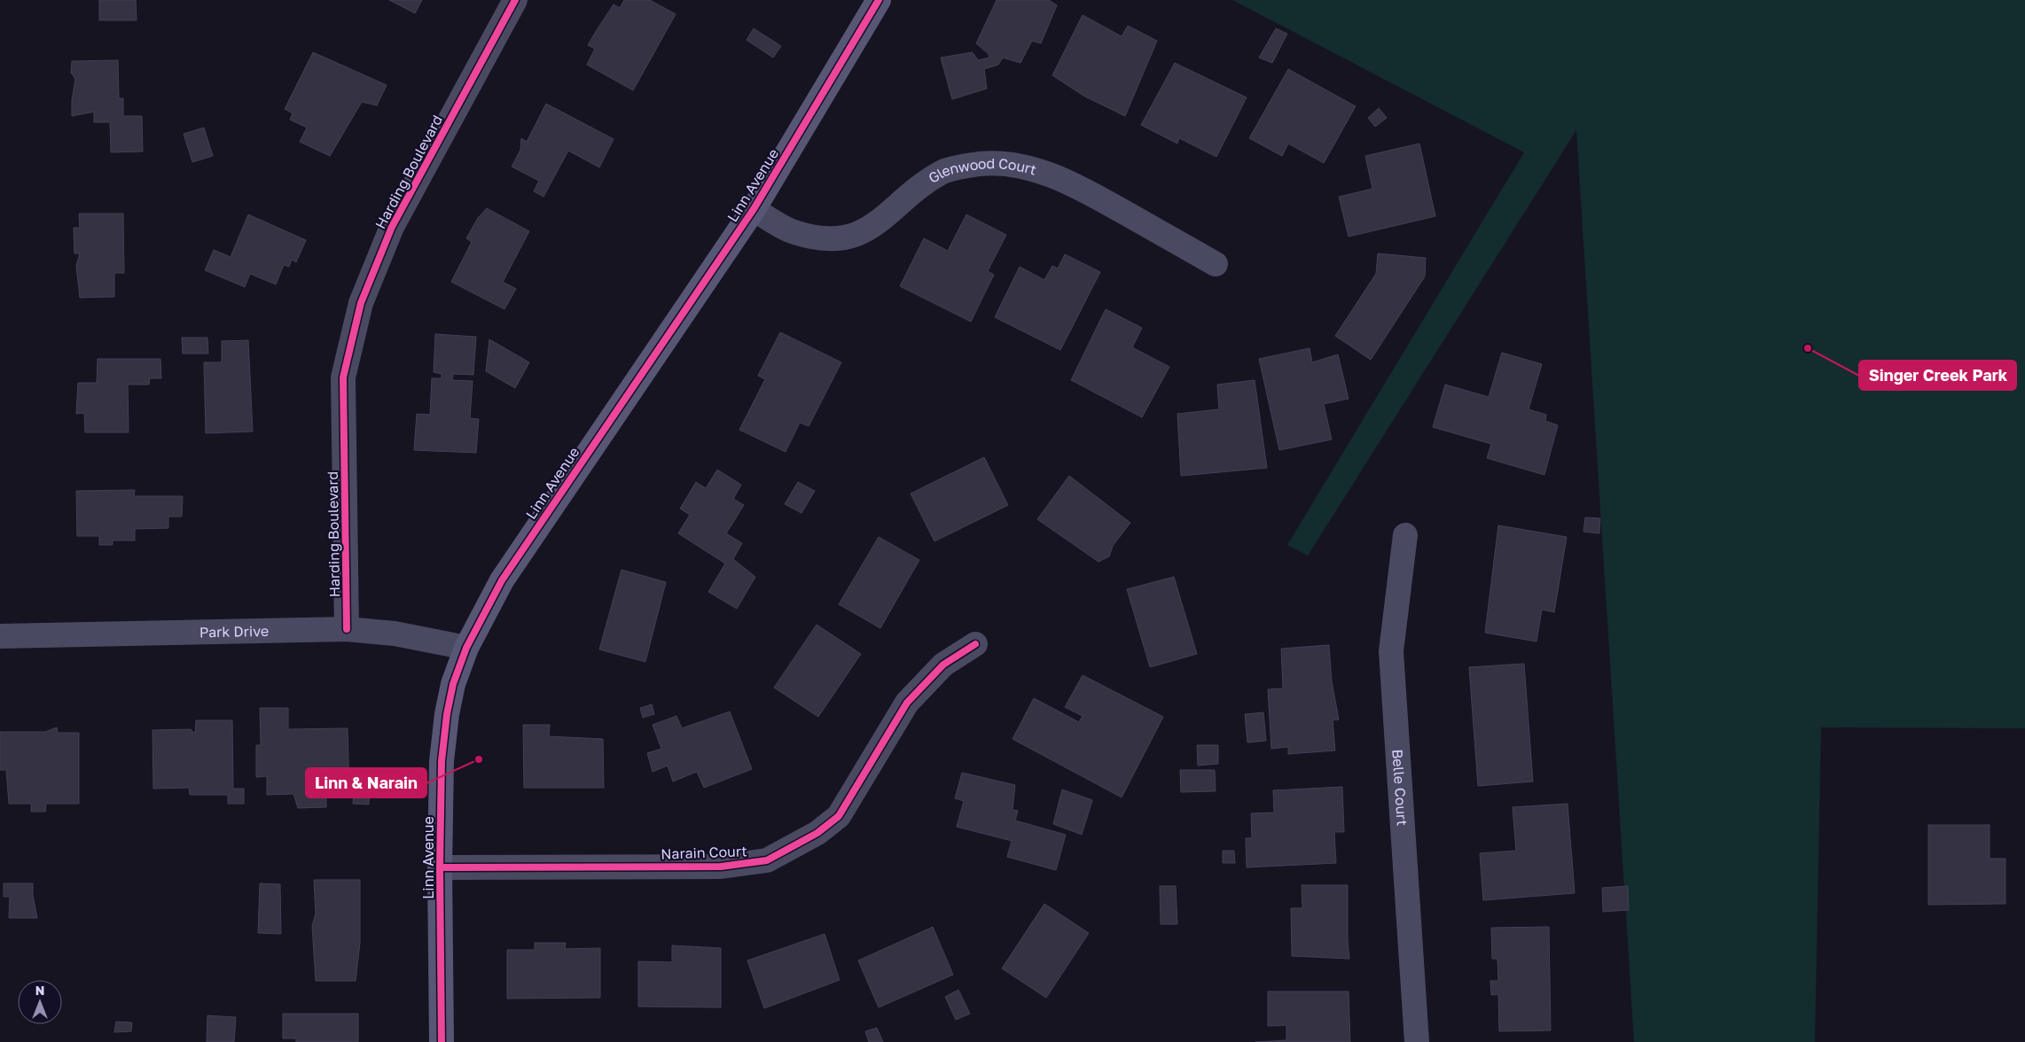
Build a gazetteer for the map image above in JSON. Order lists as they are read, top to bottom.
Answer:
{
  "streets": {
    "main road": ["Linn Avenue"],
    "street": [
      "Harding Boulevard",
      "Glenwood Court",
      "Park Drive",
      "Belle Court",
      "Narain Court"
    ]
  },
  "crossings": [
    ["Harding Boulevard", "Park Drive"],
    ["Glenwood Court", "Linn Avenue"],
    ["Linn Avenue", "Park Drive"],
    ["Linn Avenue", "Narain Court"]
  ],
  "places": ["Singer Creek Park", "Linn & Narain"],
  "north": "top"
}
